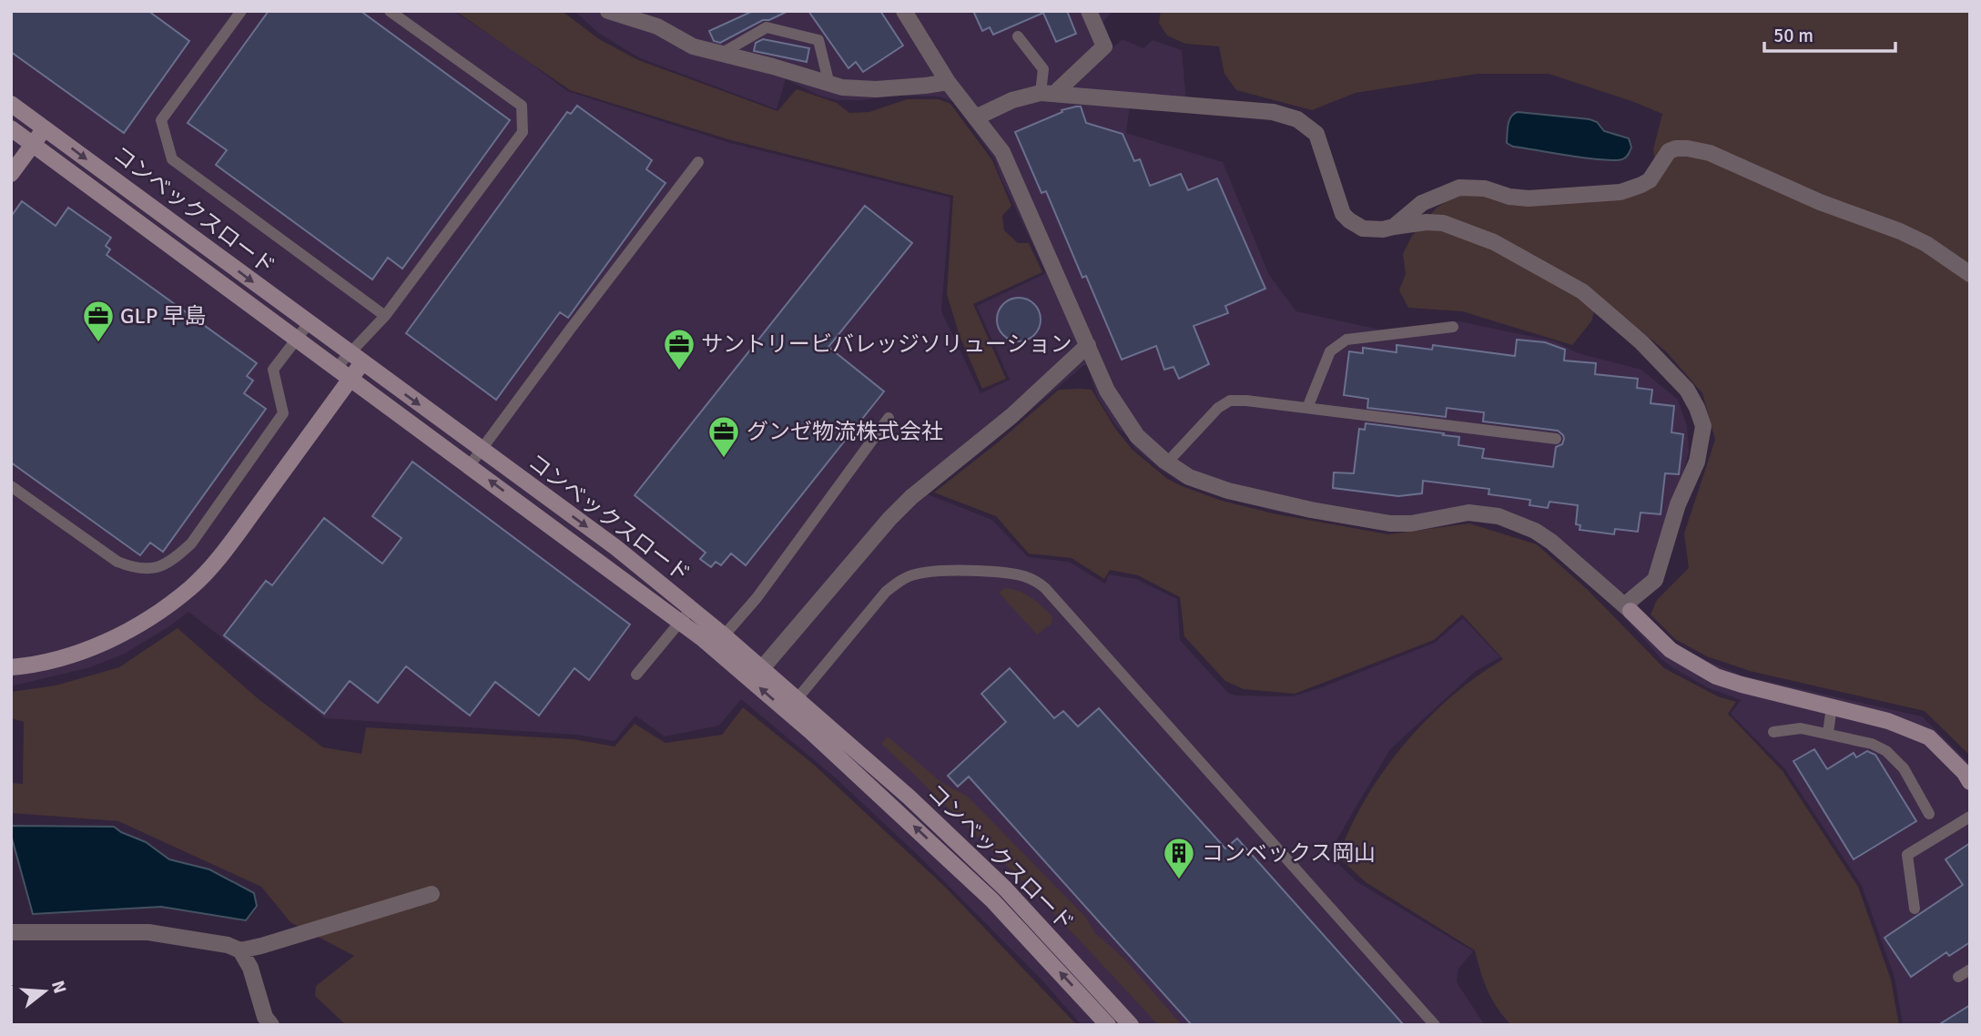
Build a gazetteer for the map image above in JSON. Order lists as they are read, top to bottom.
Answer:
{
  "streets": {
    "street": ["コンベックスロード"]
  },
  "places": {
    "office": ["GLP 早島", "サントリービバレッジソリューション", "グンゼ物流株式会社"],
    "building": ["コンベックス岡山"]
  },
  "scale_bar": "50 m",
  "north": "right"
}
